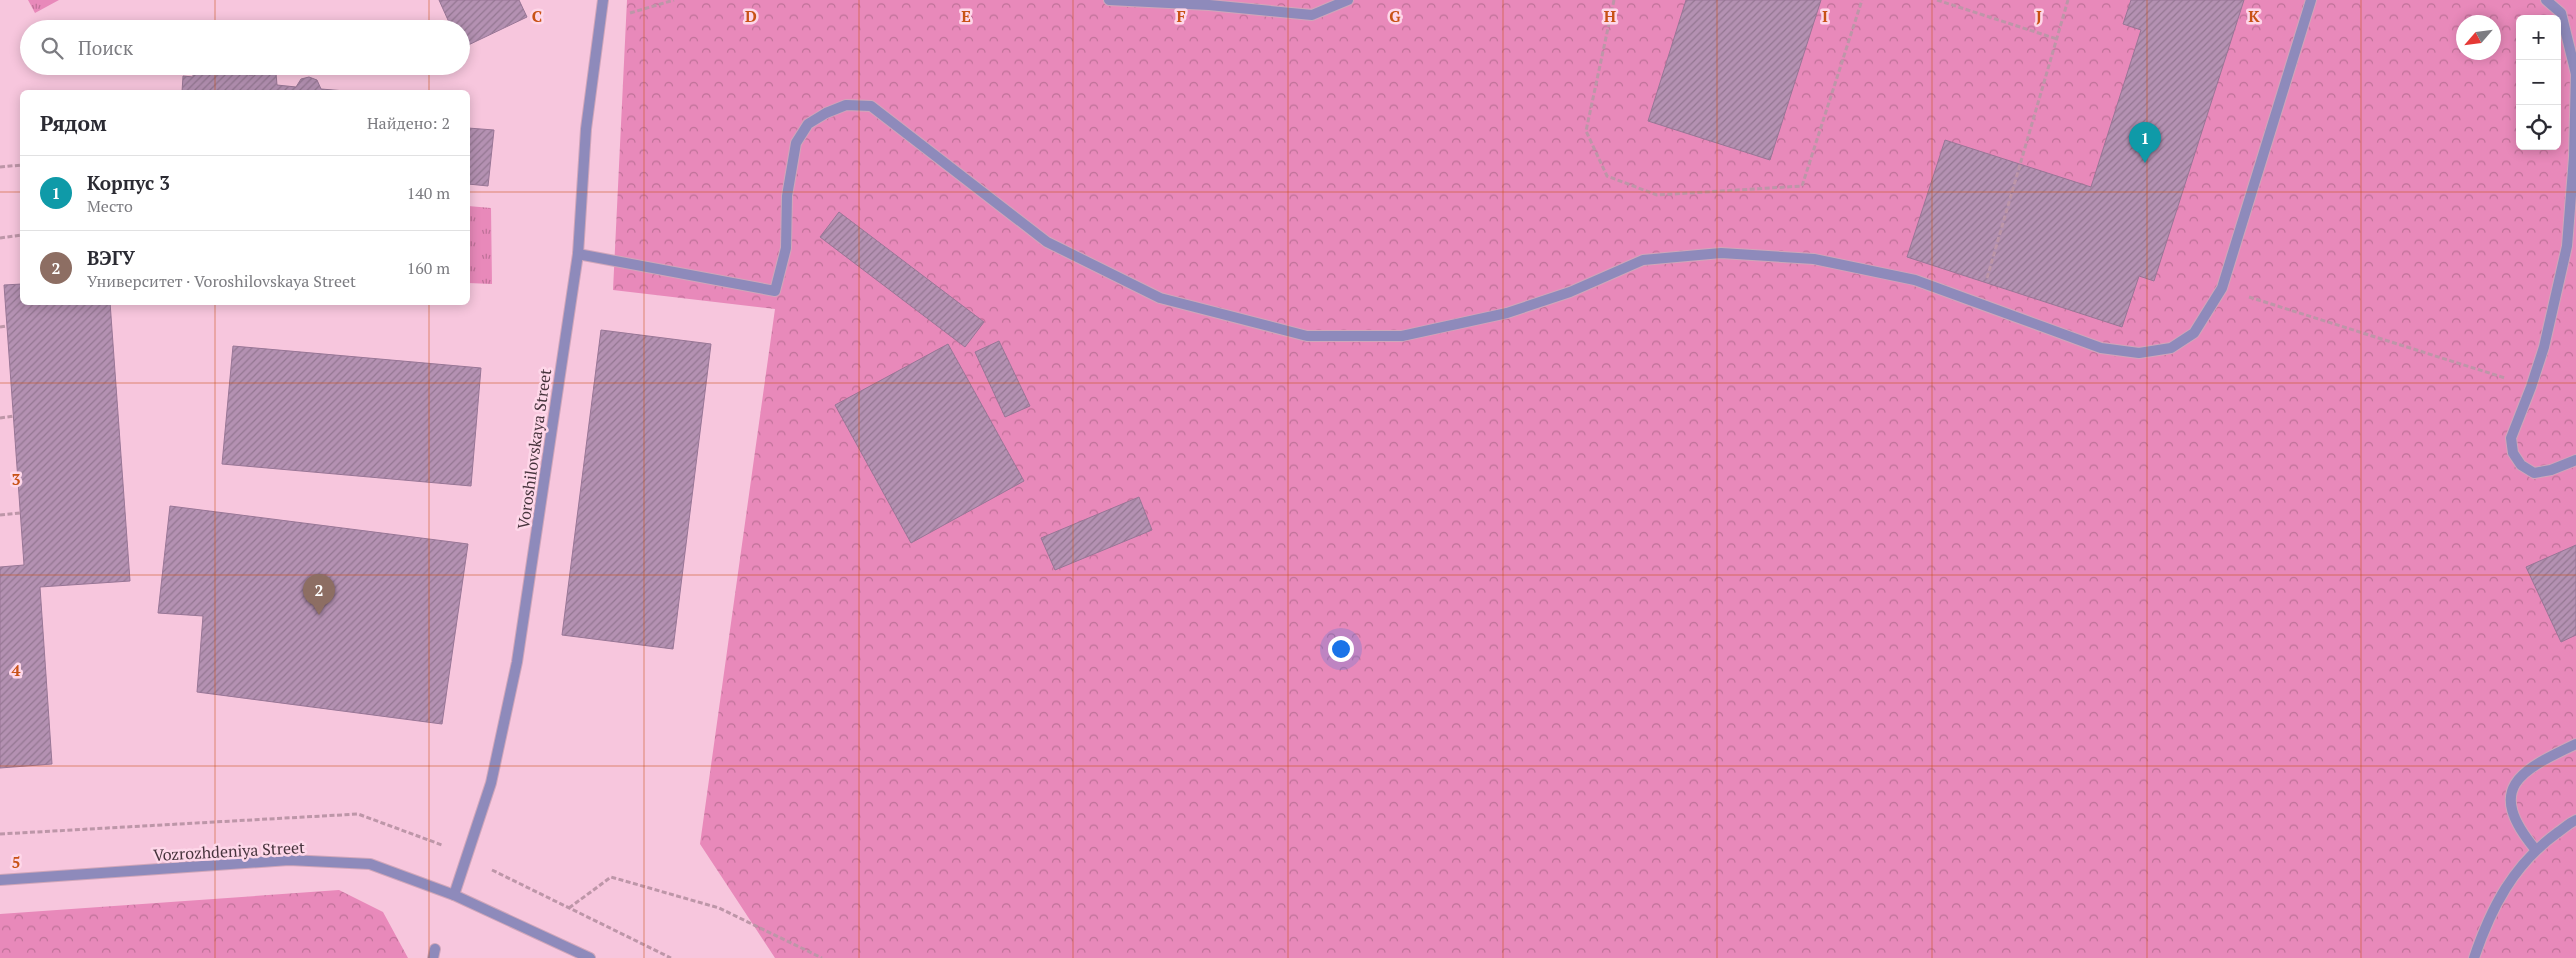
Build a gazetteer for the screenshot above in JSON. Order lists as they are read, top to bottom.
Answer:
{
  "streets": {
    "street": ["Voroshilovskaya Street", "Vozrozhdeniya Street"]
  },
  "crossings": [
    ["Voroshilovskaya Street", "Vozrozhdeniya Street"]
  ],
  "north": "bottom left",
  "page": {
    "map_buttons": ["+", "−"],
    "search": "Поиск",
    "heading": ["Рядом", "Найдено: 2"],
    "pins": ["1", "2"],
    "list": [
      {
        "mark": "1",
        "name": "Корпус 3",
        "note": "Место",
        "value": "140 m"
      },
      {
        "mark": "2",
        "name": "ВЭГУ",
        "note": "Университет · Voroshilovskaya Street",
        "value": "160 m"
      }
    ]
  },
  "grid": {
    "columns": [
      "C",
      "D",
      "E",
      "F",
      "G",
      "H",
      "I",
      "J",
      "K"
    ],
    "rows": ["3", "4", "5"]
  }
}
